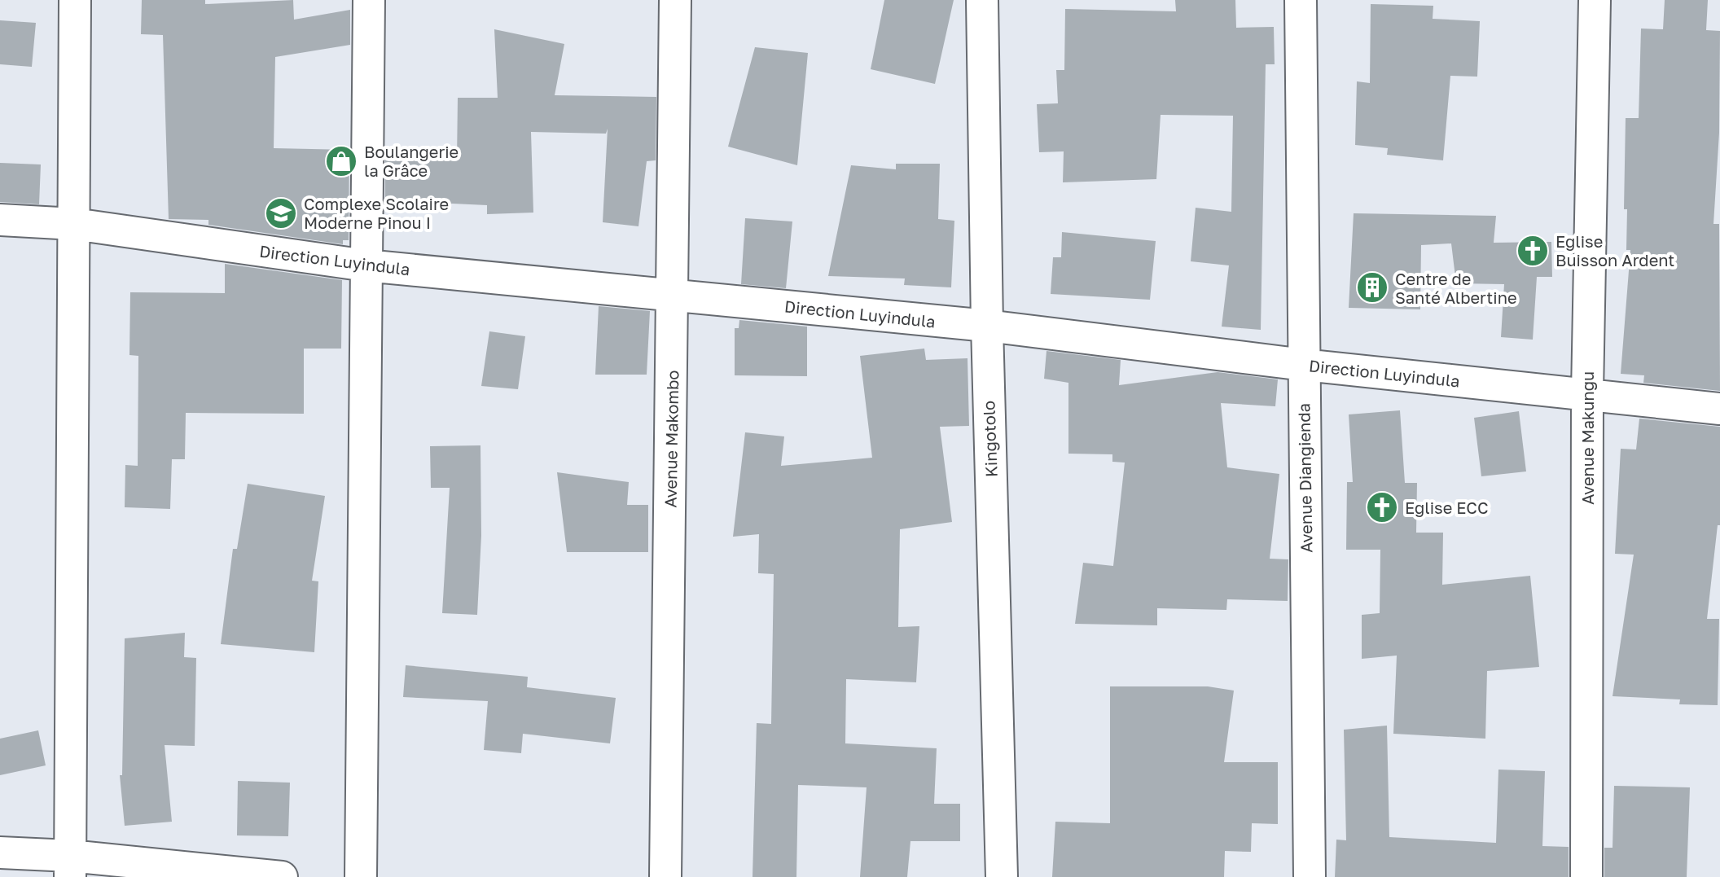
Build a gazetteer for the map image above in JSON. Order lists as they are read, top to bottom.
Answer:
{
  "streets": {
    "street": [
      "Direction Luyindula",
      "Avenue Makungu",
      "Avenue Makombo",
      "Kingotolo",
      "Avenue Diangienda"
    ]
  },
  "crossings": [
    ["Direction Luyindula", "Avenue Makungu"],
    ["Direction Luyindula", "Avenue Makombo"],
    ["Direction Luyindula", "Kingotolo"],
    ["Direction Luyindula", "Avenue Diangienda"]
  ],
  "places": {
    "shop": ["Boulangerie la Grâce"],
    "school or university": ["Complexe Scolaire Moderne Pinou I"],
    "church": ["Eglise Buisson Ardent", "Eglise ECC"],
    "building": ["Centre de Santé Albertine"]
  }
}
